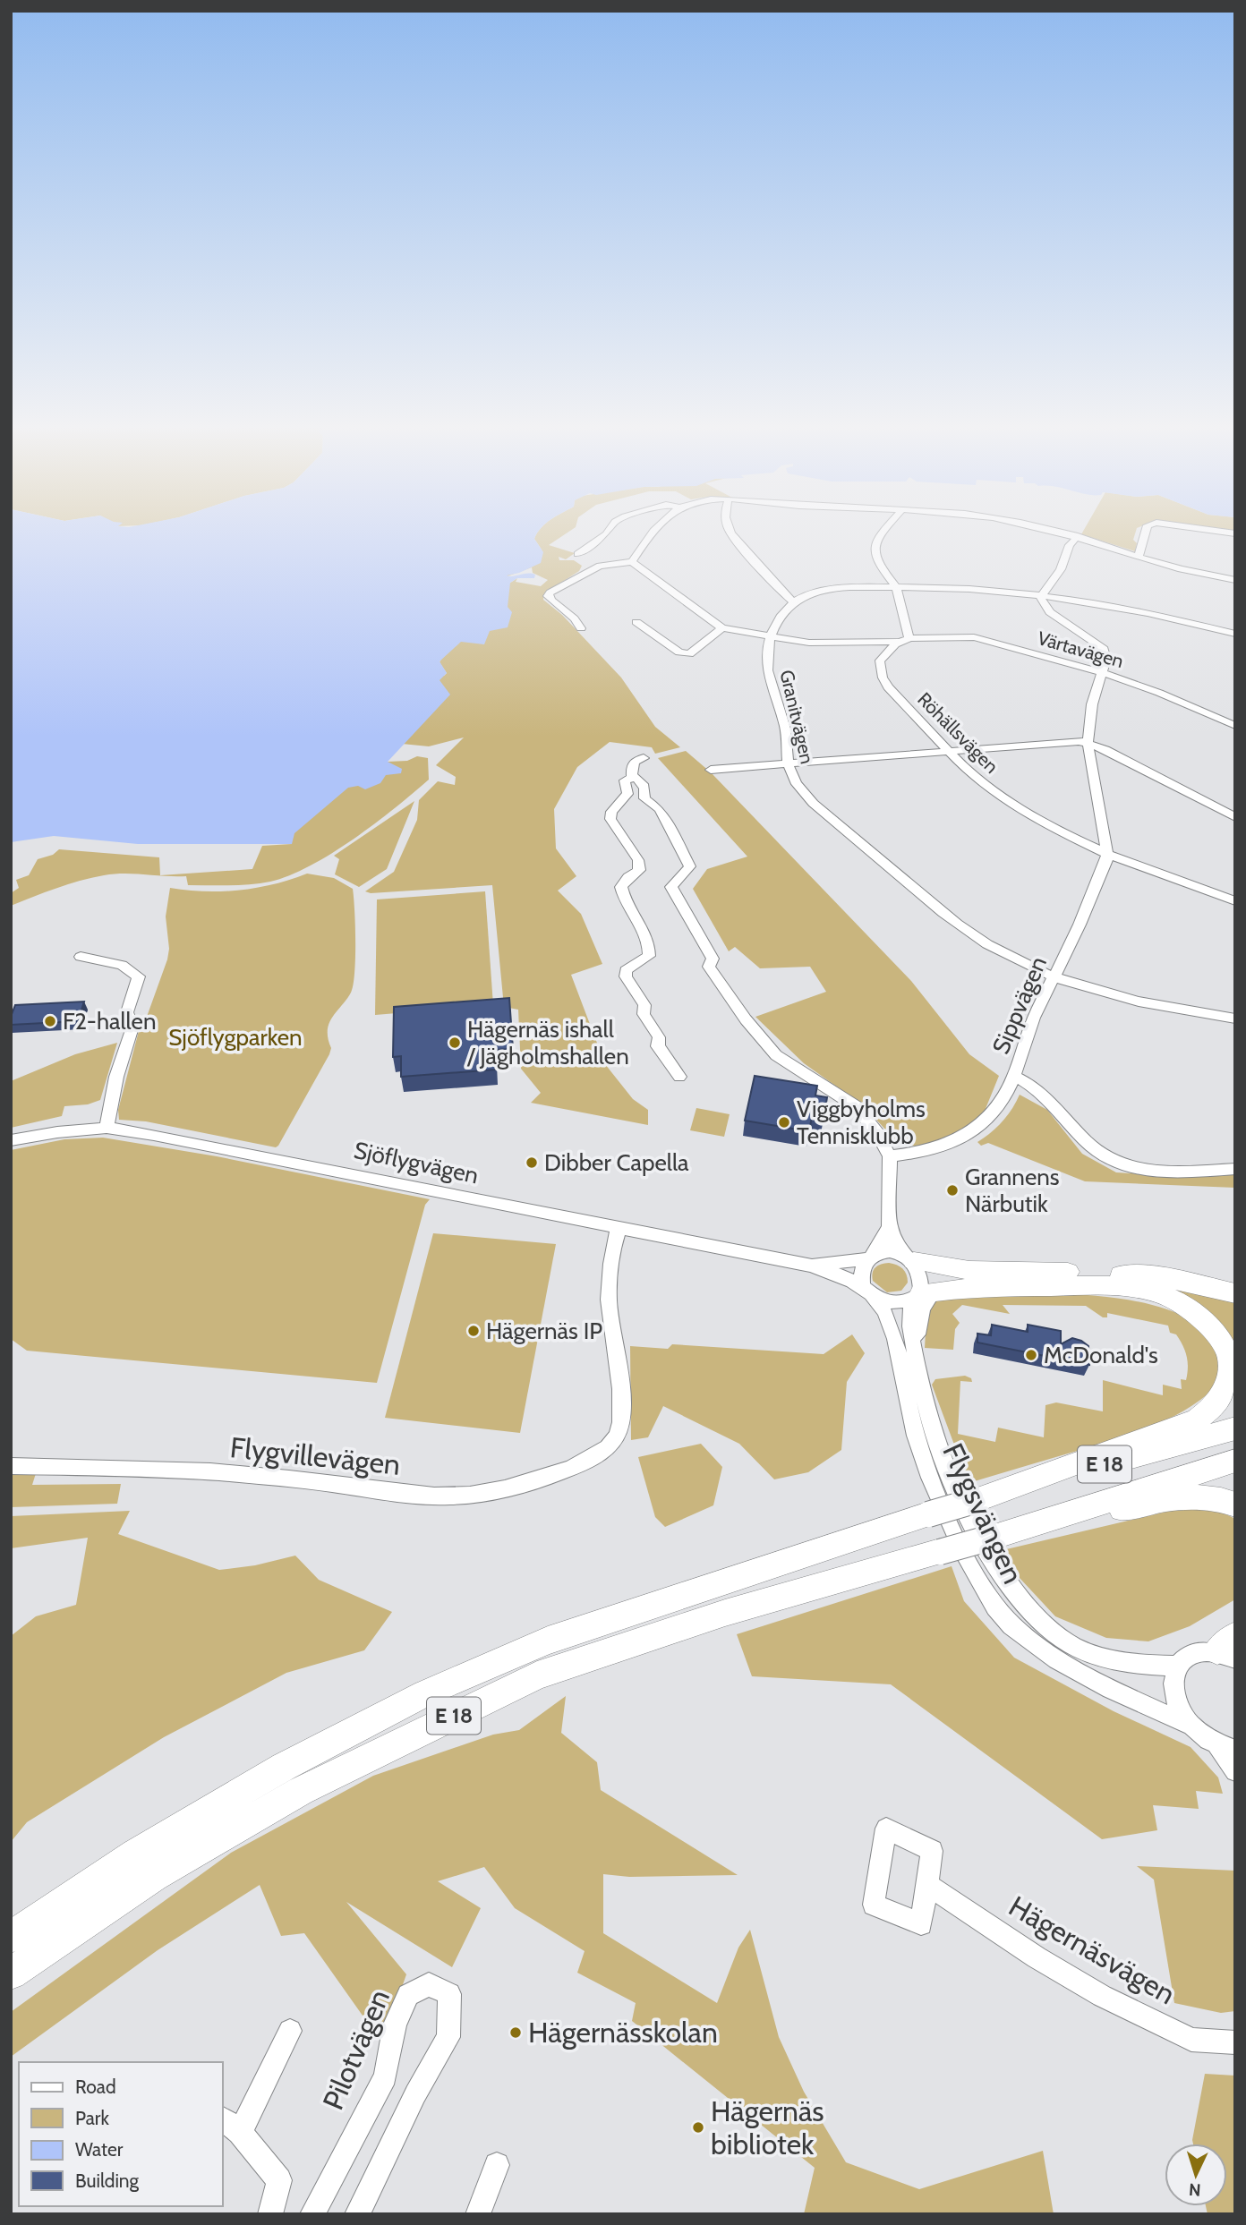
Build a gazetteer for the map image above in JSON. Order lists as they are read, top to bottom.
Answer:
{
  "streets": {
    "highway": ["E 18"],
    "street": [
      "Värtavägen",
      "Granitvägen",
      "Röhällsvägen",
      "Sippvägen",
      "Sjöflygvägen",
      "Flygvillevägen",
      "Flygsvängen",
      "Hägernäsvägen",
      "Pilotvägen"
    ]
  },
  "crossings": [
    ["Granitvägen", "Sippvägen"],
    ["Röhällsvägen", "Sippvägen"],
    ["Sjöflygvägen", "Flygvillevägen"],
    ["Sjöflygvägen", "Flygsvängen"]
  ],
  "parks": ["Sjöflygparken"],
  "places": [
    "F2-hallen",
    "Hägernäs ishall / Jägholmshallen",
    "Viggbyholms Tennisklubb",
    "Dibber Capella",
    "Grannens Närbutik",
    "Hägernäs IP",
    "McDonald's",
    "Hägernässkolan",
    "Hägernäs bibliotek"
  ],
  "legend": [
    "Road",
    "Park",
    "Water",
    "Building"
  ],
  "north": "bottom"
}
